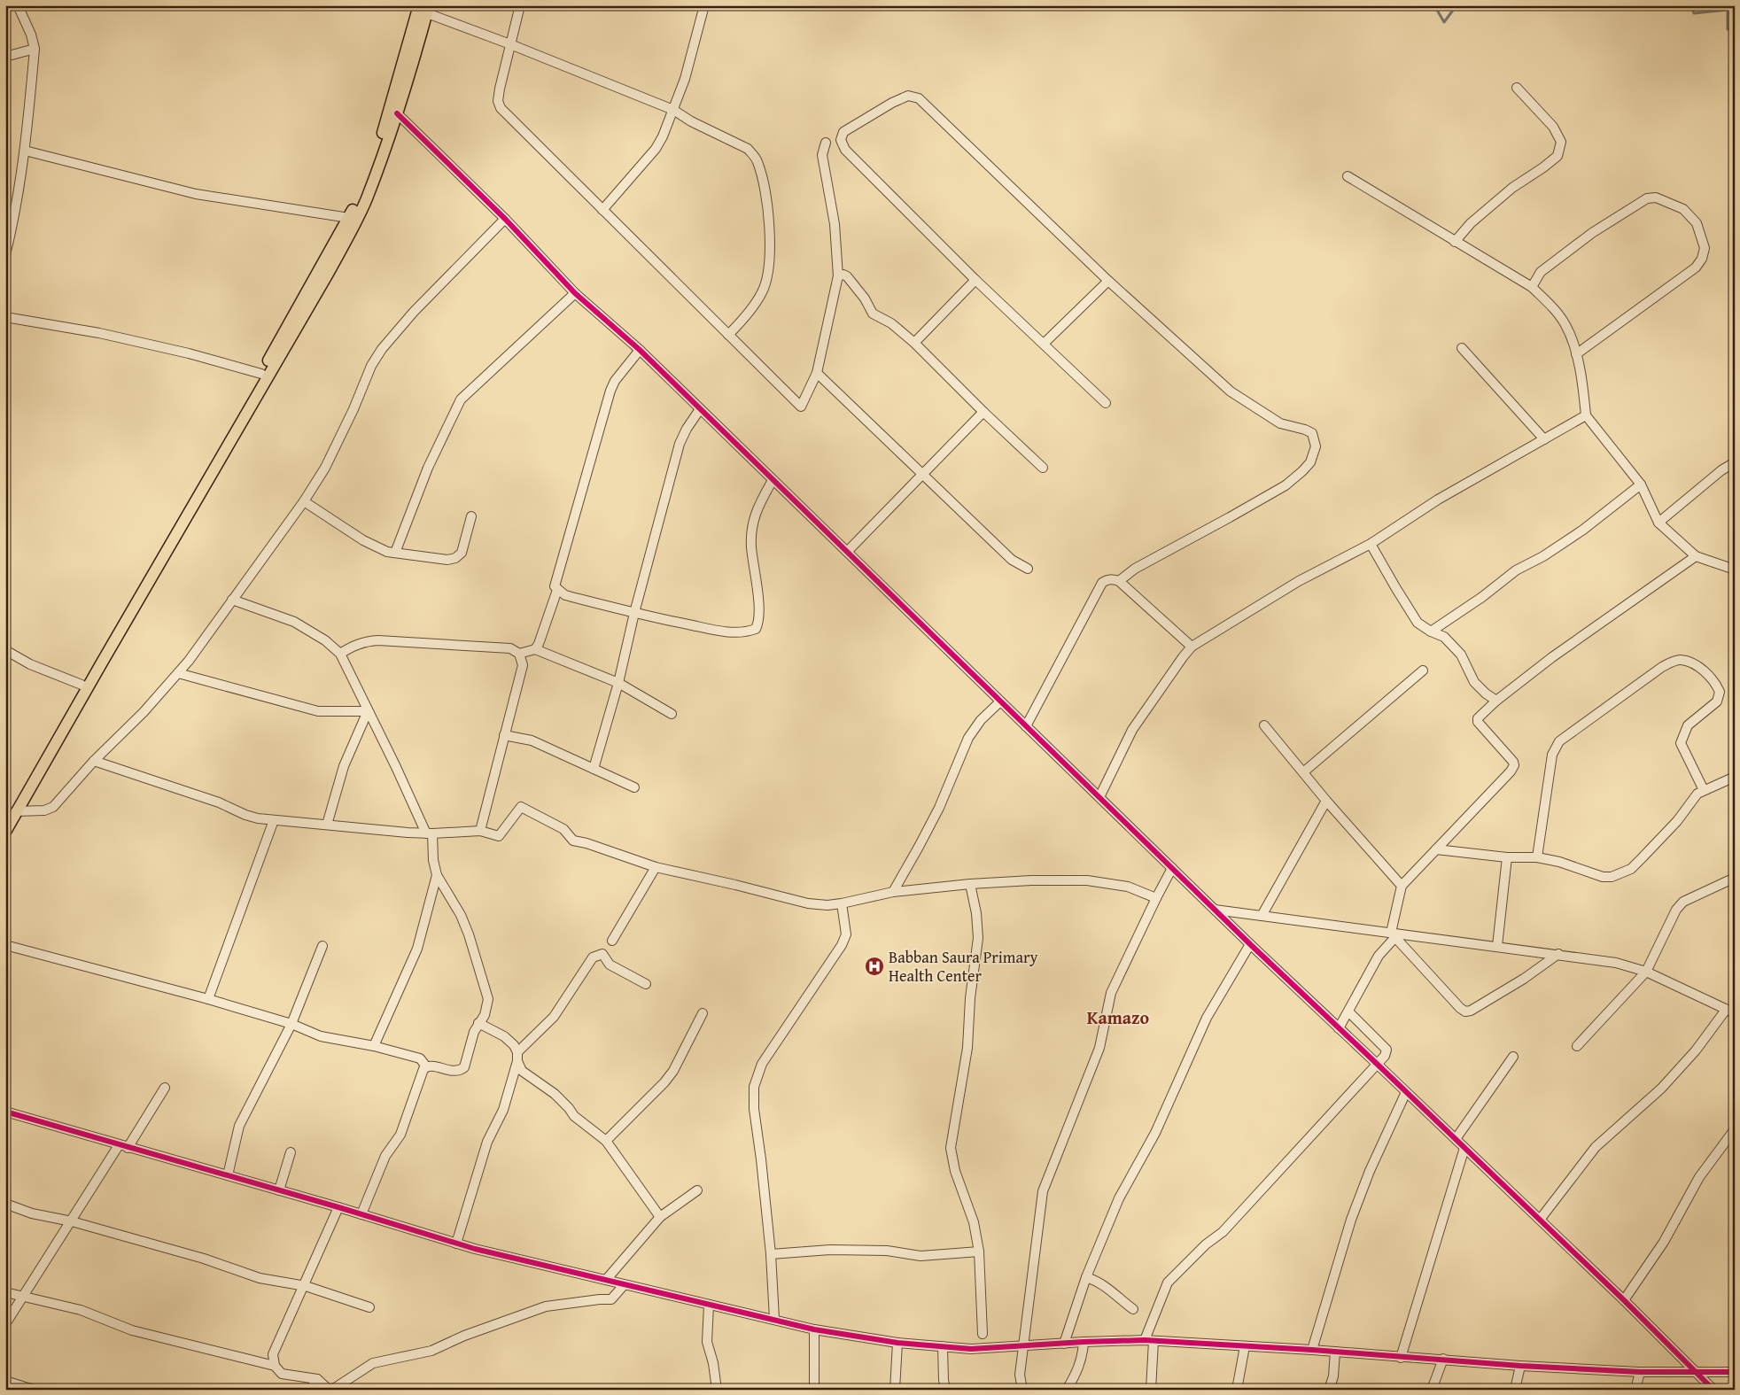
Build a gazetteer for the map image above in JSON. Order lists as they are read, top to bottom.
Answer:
{
  "districts": ["Kamazo"],
  "places": {
    "hospital": ["Babban Saura Primary Health Center"]
  }
}
